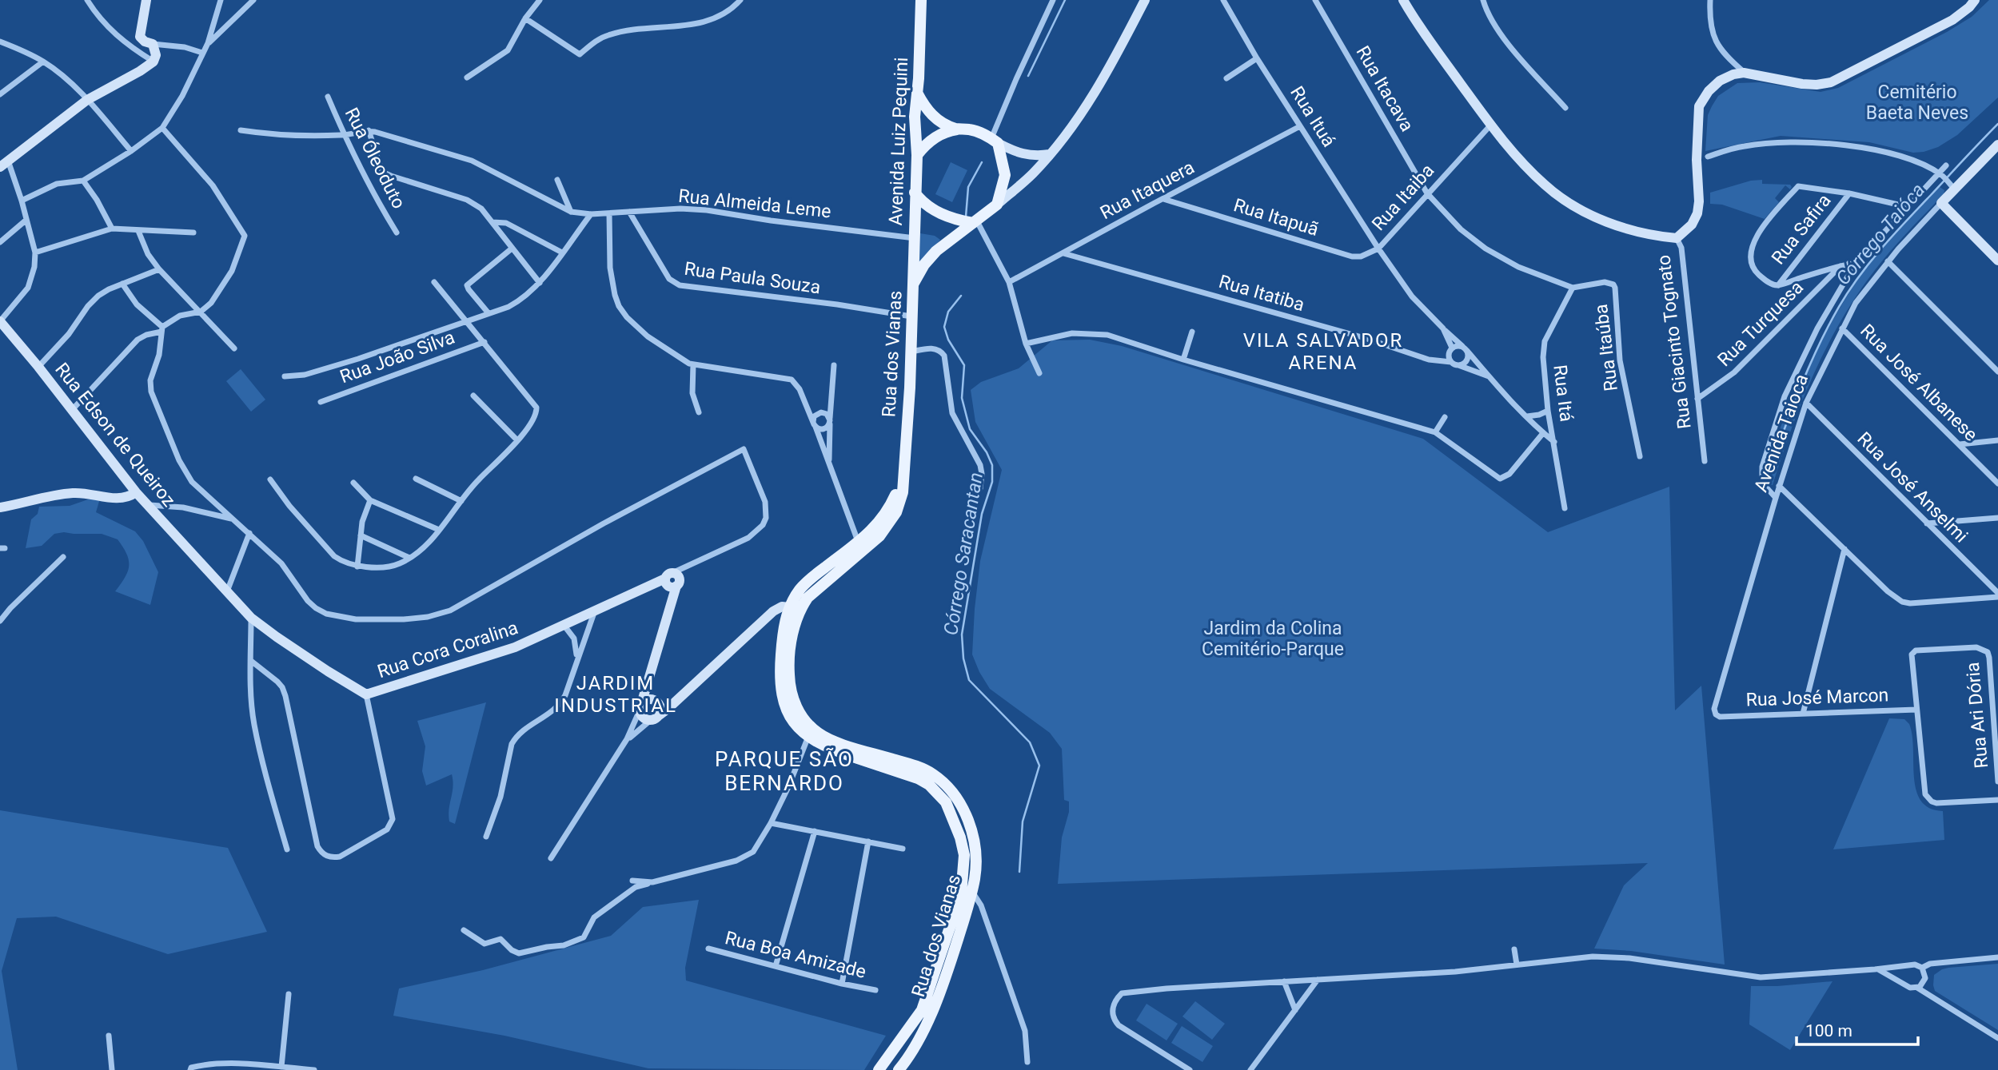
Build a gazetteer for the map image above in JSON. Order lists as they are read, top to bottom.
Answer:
{
  "streets": {
    "main road": ["Avenida Luiz Pequini", "Rua dos Vianas"],
    "street": [
      "Rua Itacava",
      "Rua Ituá",
      "Rua Óleoduto",
      "Rua Itaquera",
      "Rua Itaiba",
      "Rua Almeida Leme",
      "Rua Itapuã",
      "Rua Safira",
      "Rua Paula Souza",
      "Rua Itatiba",
      "Rua Turquesa",
      "Rua Giacinto Tognato",
      "Rua Itaúba",
      "Rua João Silva",
      "Rua José Albanese",
      "Rua Itá",
      "Avenida Taioca",
      "Rua Edson de Queiroz",
      "Rua José Anselmi",
      "Rua Cora Coralina",
      "Rua José Marcon",
      "Rua Ari Dória",
      "Rua Boa Amizade"
    ]
  },
  "crossings": [
    ["Rua Itacava", "Rua Itaiba"],
    ["Rua Itacava", "Rua Itaúba"],
    ["Rua Ituá", "Rua Itaquera"],
    ["Rua Ituá", "Rua Itaiba"],
    ["Rua Ituá", "Rua Itapuã"],
    ["Avenida Luiz Pequini", "Rua Almeida Leme"],
    ["Avenida Luiz Pequini", "Rua dos Vianas"],
    ["Rua Itaquera", "Rua Itapuã"],
    ["Rua Itaquera", "Rua Itatiba"],
    ["Rua Itaiba", "Rua Itapuã"],
    ["Rua Itaiba", "Rua Itatiba"],
    ["Rua Itaiba", "Rua Itaúba"],
    ["Rua Almeida Leme", "Rua Paula Souza"],
    ["Rua Paula Souza", "Rua dos Vianas"],
    ["Rua Turquesa", "Rua Giacinto Tognato"],
    ["Rua Itaúba", "Rua Itá"],
    ["Rua José Albanese", "Avenida Taioca"],
    ["Avenida Taioca", "Rua José Anselmi"],
    ["Avenida Taioca", "Rua José Marcon"],
    ["Rua Edson de Queiroz", "Rua Cora Coralina"],
    ["Rua José Marcon", "Rua Ari Dória"]
  ],
  "districts": ["VILA SALVADOR ARENA", "JARDIM INDUSTRIAL", "PARQUE SÃO BERNARDO"],
  "water": ["Córrego Taióca", "Córrego Saracantan"],
  "parks": ["Cemitério Baeta Neves", "Jardim da Colina Cemitério-Parque"],
  "scale_bar": "100 m"
}
